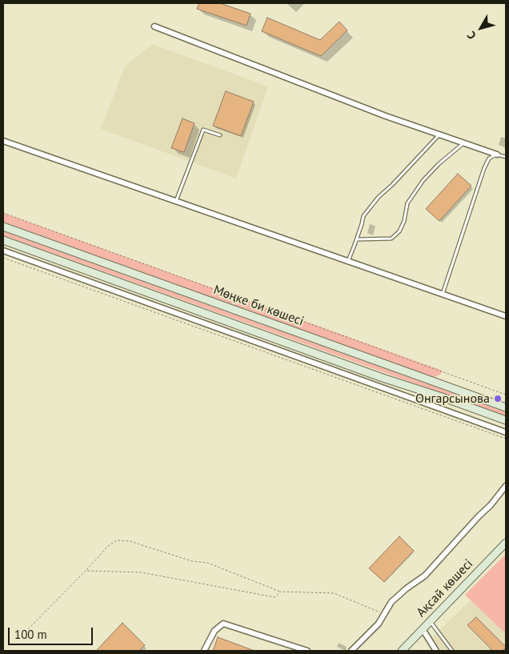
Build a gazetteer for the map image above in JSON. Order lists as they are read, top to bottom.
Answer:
{
  "streets": {
    "main road": ["Мөңке би көшесі", "Ақсай көшесі"]
  },
  "places": ["Онгарсынова"],
  "scale_bar": "100 m",
  "north": "bottom left"
}
